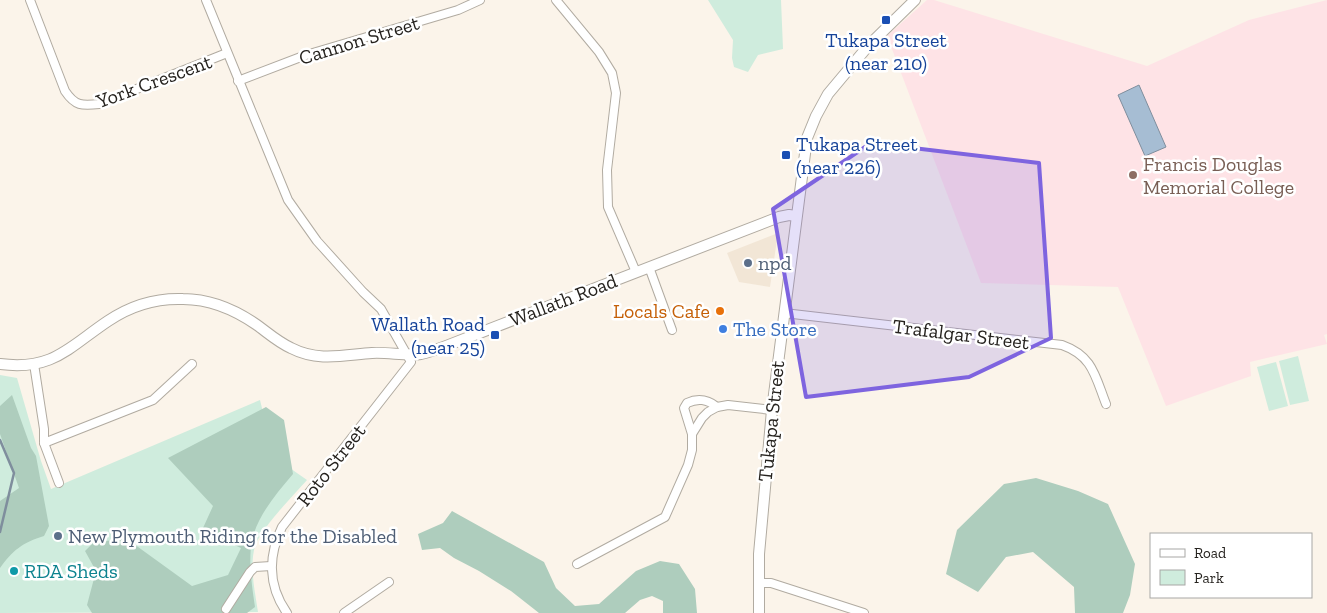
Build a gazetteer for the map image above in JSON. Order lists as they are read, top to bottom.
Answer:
{
  "streets": {
    "street": [
      "Cannon Street",
      "York Crescent",
      "Wallath Road",
      "Trafalgar Street",
      "Tukapa Street",
      "Roto Street"
    ]
  },
  "crossings": [
    ["Wallath Road", "Tukapa Street"],
    ["Wallath Road", "Roto Street"],
    ["Trafalgar Street", "Tukapa Street"]
  ],
  "places": {
    "transit": ["Tukapa Street (near 210)", "Tukapa Street (near 226)", "Wallath Road (near 25)"],
    "other": [
      "Francis Douglas Memorial College",
      "npd",
      "Locals Cafe",
      "The Store",
      "New Plymouth Riding for the Disabled",
      "RDA Sheds"
    ]
  },
  "legend": ["Road", "Park"]
}
